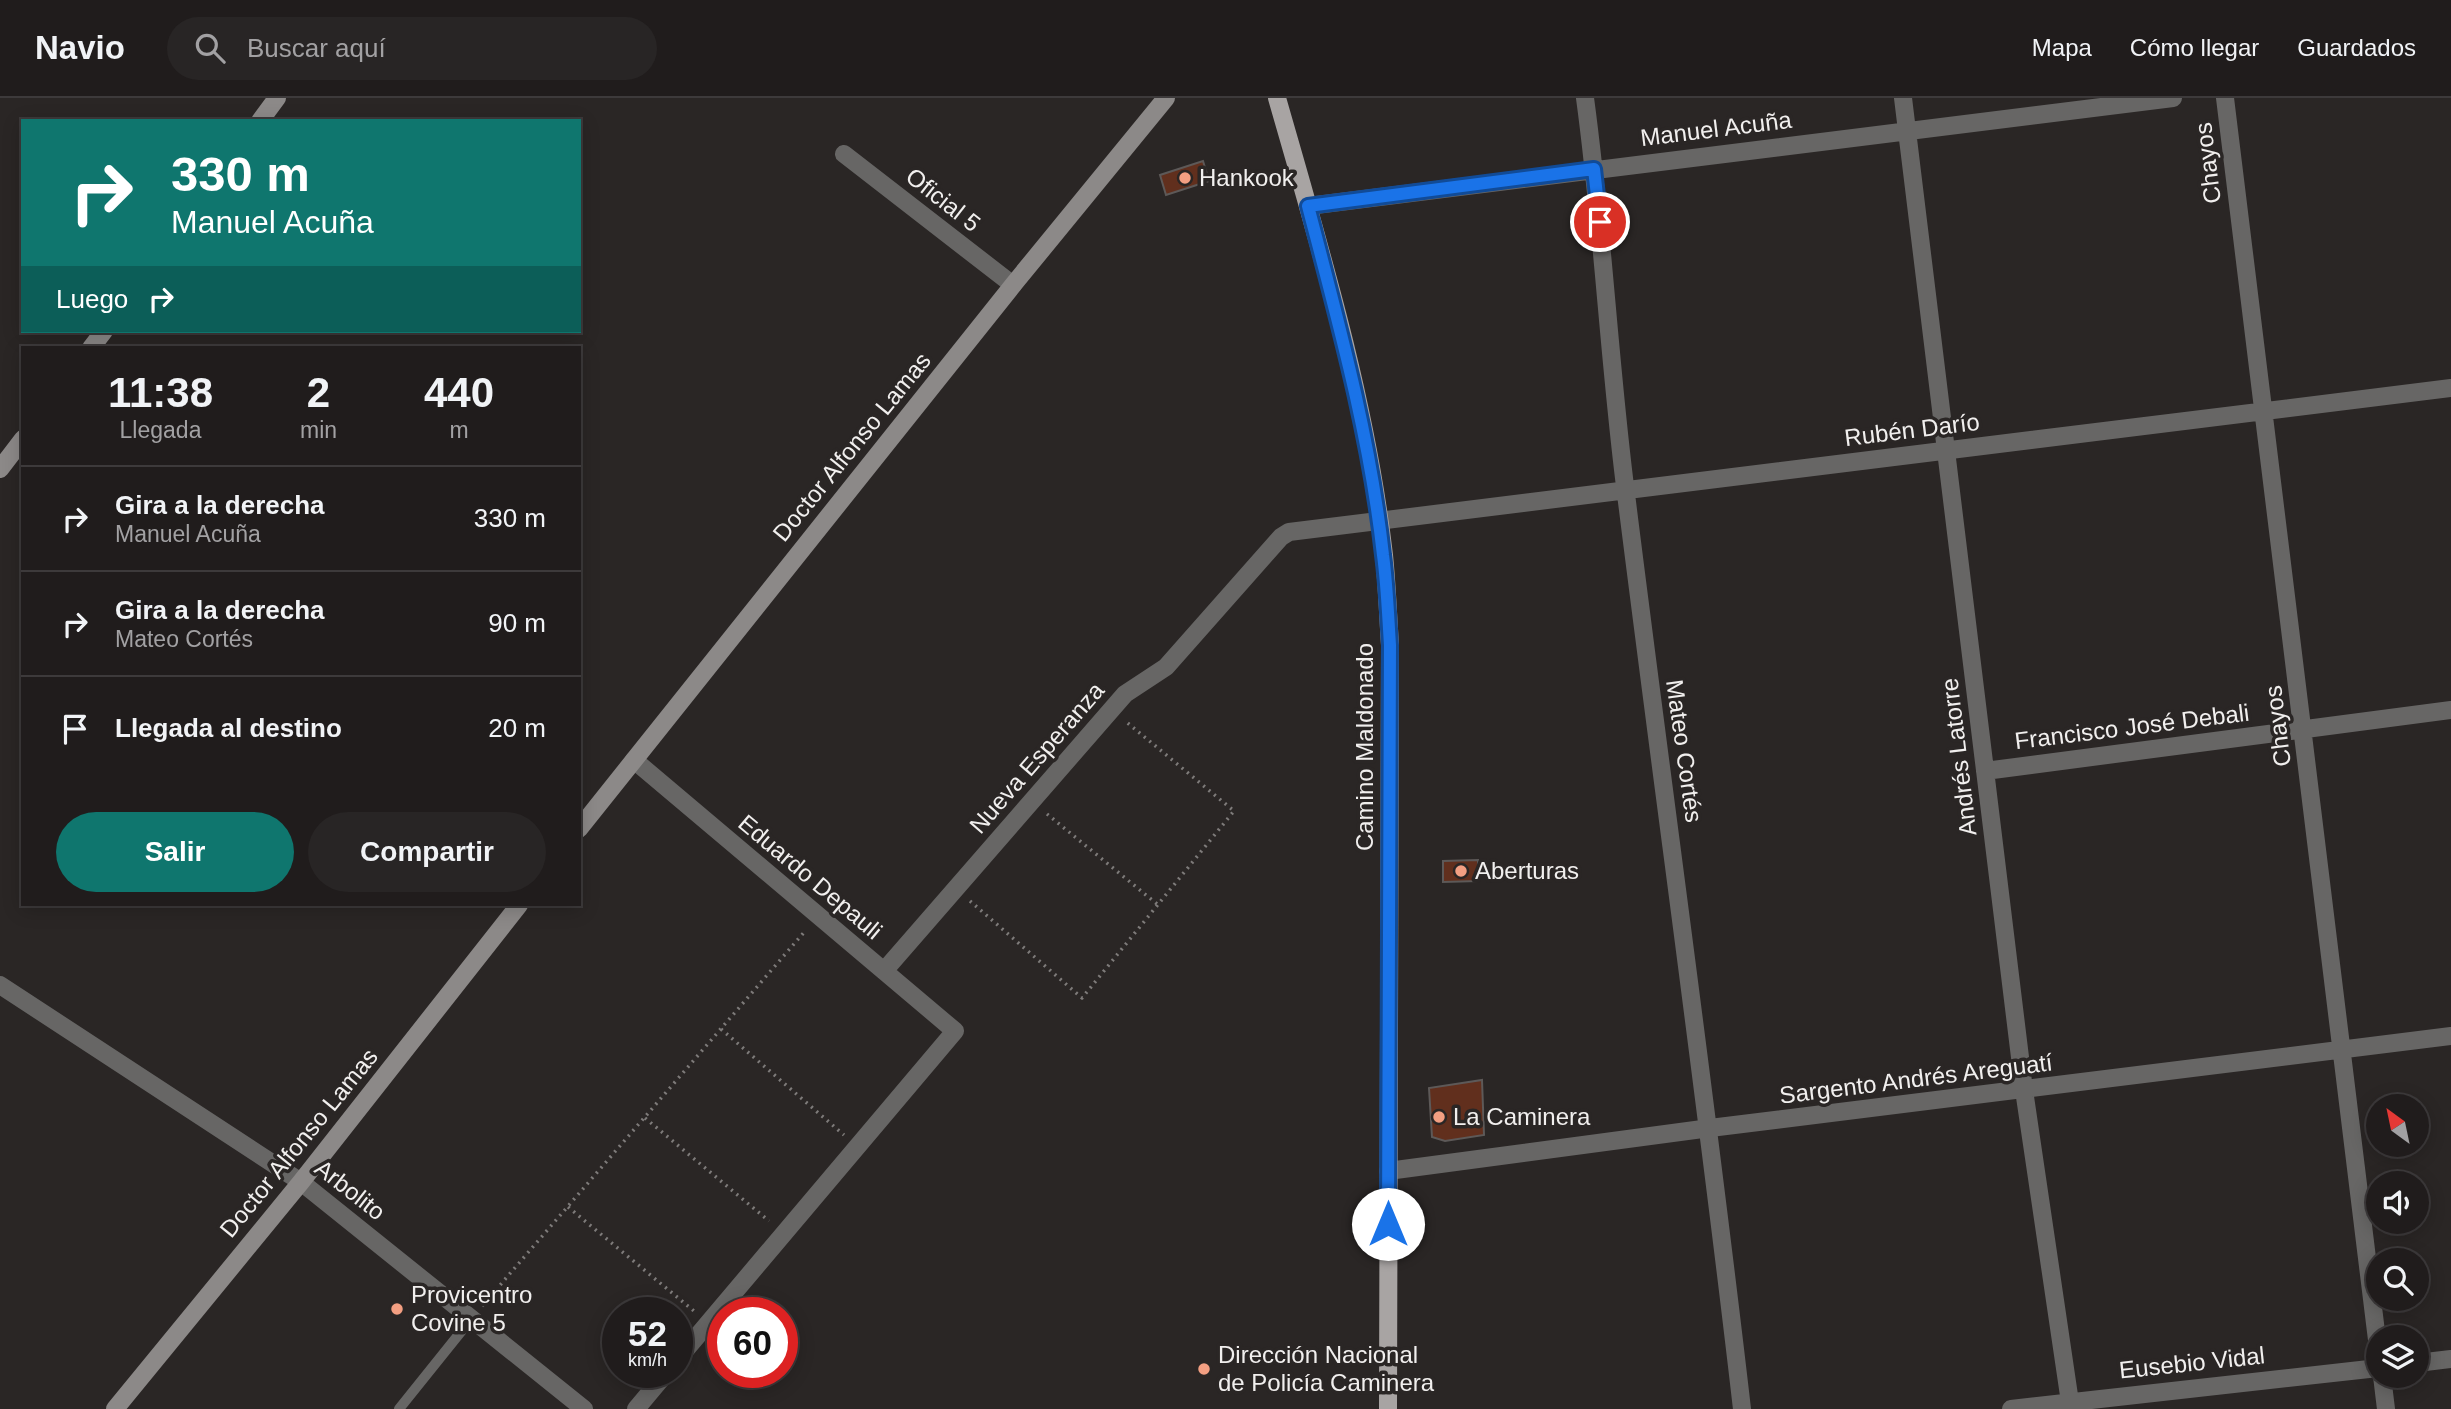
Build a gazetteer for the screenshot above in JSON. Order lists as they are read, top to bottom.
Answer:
{
  "streets": {
    "main road": ["Camino Maldonado"],
    "street": [
      "Manuel Acuña",
      "Chayos",
      "Oficial 5",
      "Rubén Darío",
      "Doctor Alfonso Lamas",
      "Francisco José Debali",
      "Mateo Cortés",
      "Andrés Latorre",
      "Nueva Esperanza",
      "Eduardo Depauli",
      "Sargento Andrés Areguatí",
      "Arbolito",
      "Eusebio Vidal"
    ]
  },
  "crossings": [
    ["Manuel Acuña", "Camino Maldonado"],
    ["Manuel Acuña", "Mateo Cortés"],
    ["Manuel Acuña", "Andrés Latorre"],
    ["Chayos", "Rubén Darío"],
    ["Chayos", "Francisco José Debali"],
    ["Chayos", "Sargento Andrés Areguatí"],
    ["Oficial 5", "Doctor Alfonso Lamas"],
    ["Rubén Darío", "Camino Maldonado"],
    ["Rubén Darío", "Mateo Cortés"],
    ["Rubén Darío", "Andrés Latorre"],
    ["Rubén Darío", "Nueva Esperanza"],
    ["Doctor Alfonso Lamas", "Eduardo Depauli"],
    ["Doctor Alfonso Lamas", "Arbolito"],
    ["Francisco José Debali", "Andrés Latorre"],
    ["Camino Maldonado", "Nueva Esperanza"],
    ["Camino Maldonado", "Sargento Andrés Areguatí"],
    ["Mateo Cortés", "Sargento Andrés Areguatí"],
    ["Andrés Latorre", "Sargento Andrés Areguatí"],
    ["Andrés Latorre", "Eusebio Vidal"],
    ["Nueva Esperanza", "Eduardo Depauli"]
  ],
  "places": [
    "Hankook",
    "Aberturas",
    "La Caminera",
    "Provicentro Covine 5",
    "Dirección Nacional de Policía Caminera"
  ],
  "north": "top left",
  "page": {
    "header": "Navio",
    "search": "Buscar aquí",
    "nav": ["Mapa", "Cómo llegar", "Guardados"],
    "turn": ["330 m", "Manuel Acuña"],
    "then": "Luego",
    "eta": [
      "11:38",
      "Llegada",
      "2",
      "min",
      "440",
      "m"
    ],
    "list": [
      {
        "name": "Gira a la derecha",
        "note": "Manuel Acuña",
        "value": "330 m"
      },
      {
        "name": "Gira a la derecha",
        "note": "Mateo Cortés",
        "value": "90 m"
      },
      {
        "name": "Llegada al destino",
        "value": "20 m"
      }
    ],
    "buttons": ["Salir", "Compartir"],
    "speed": "52 km/h",
    "limit": "60"
  }
}
